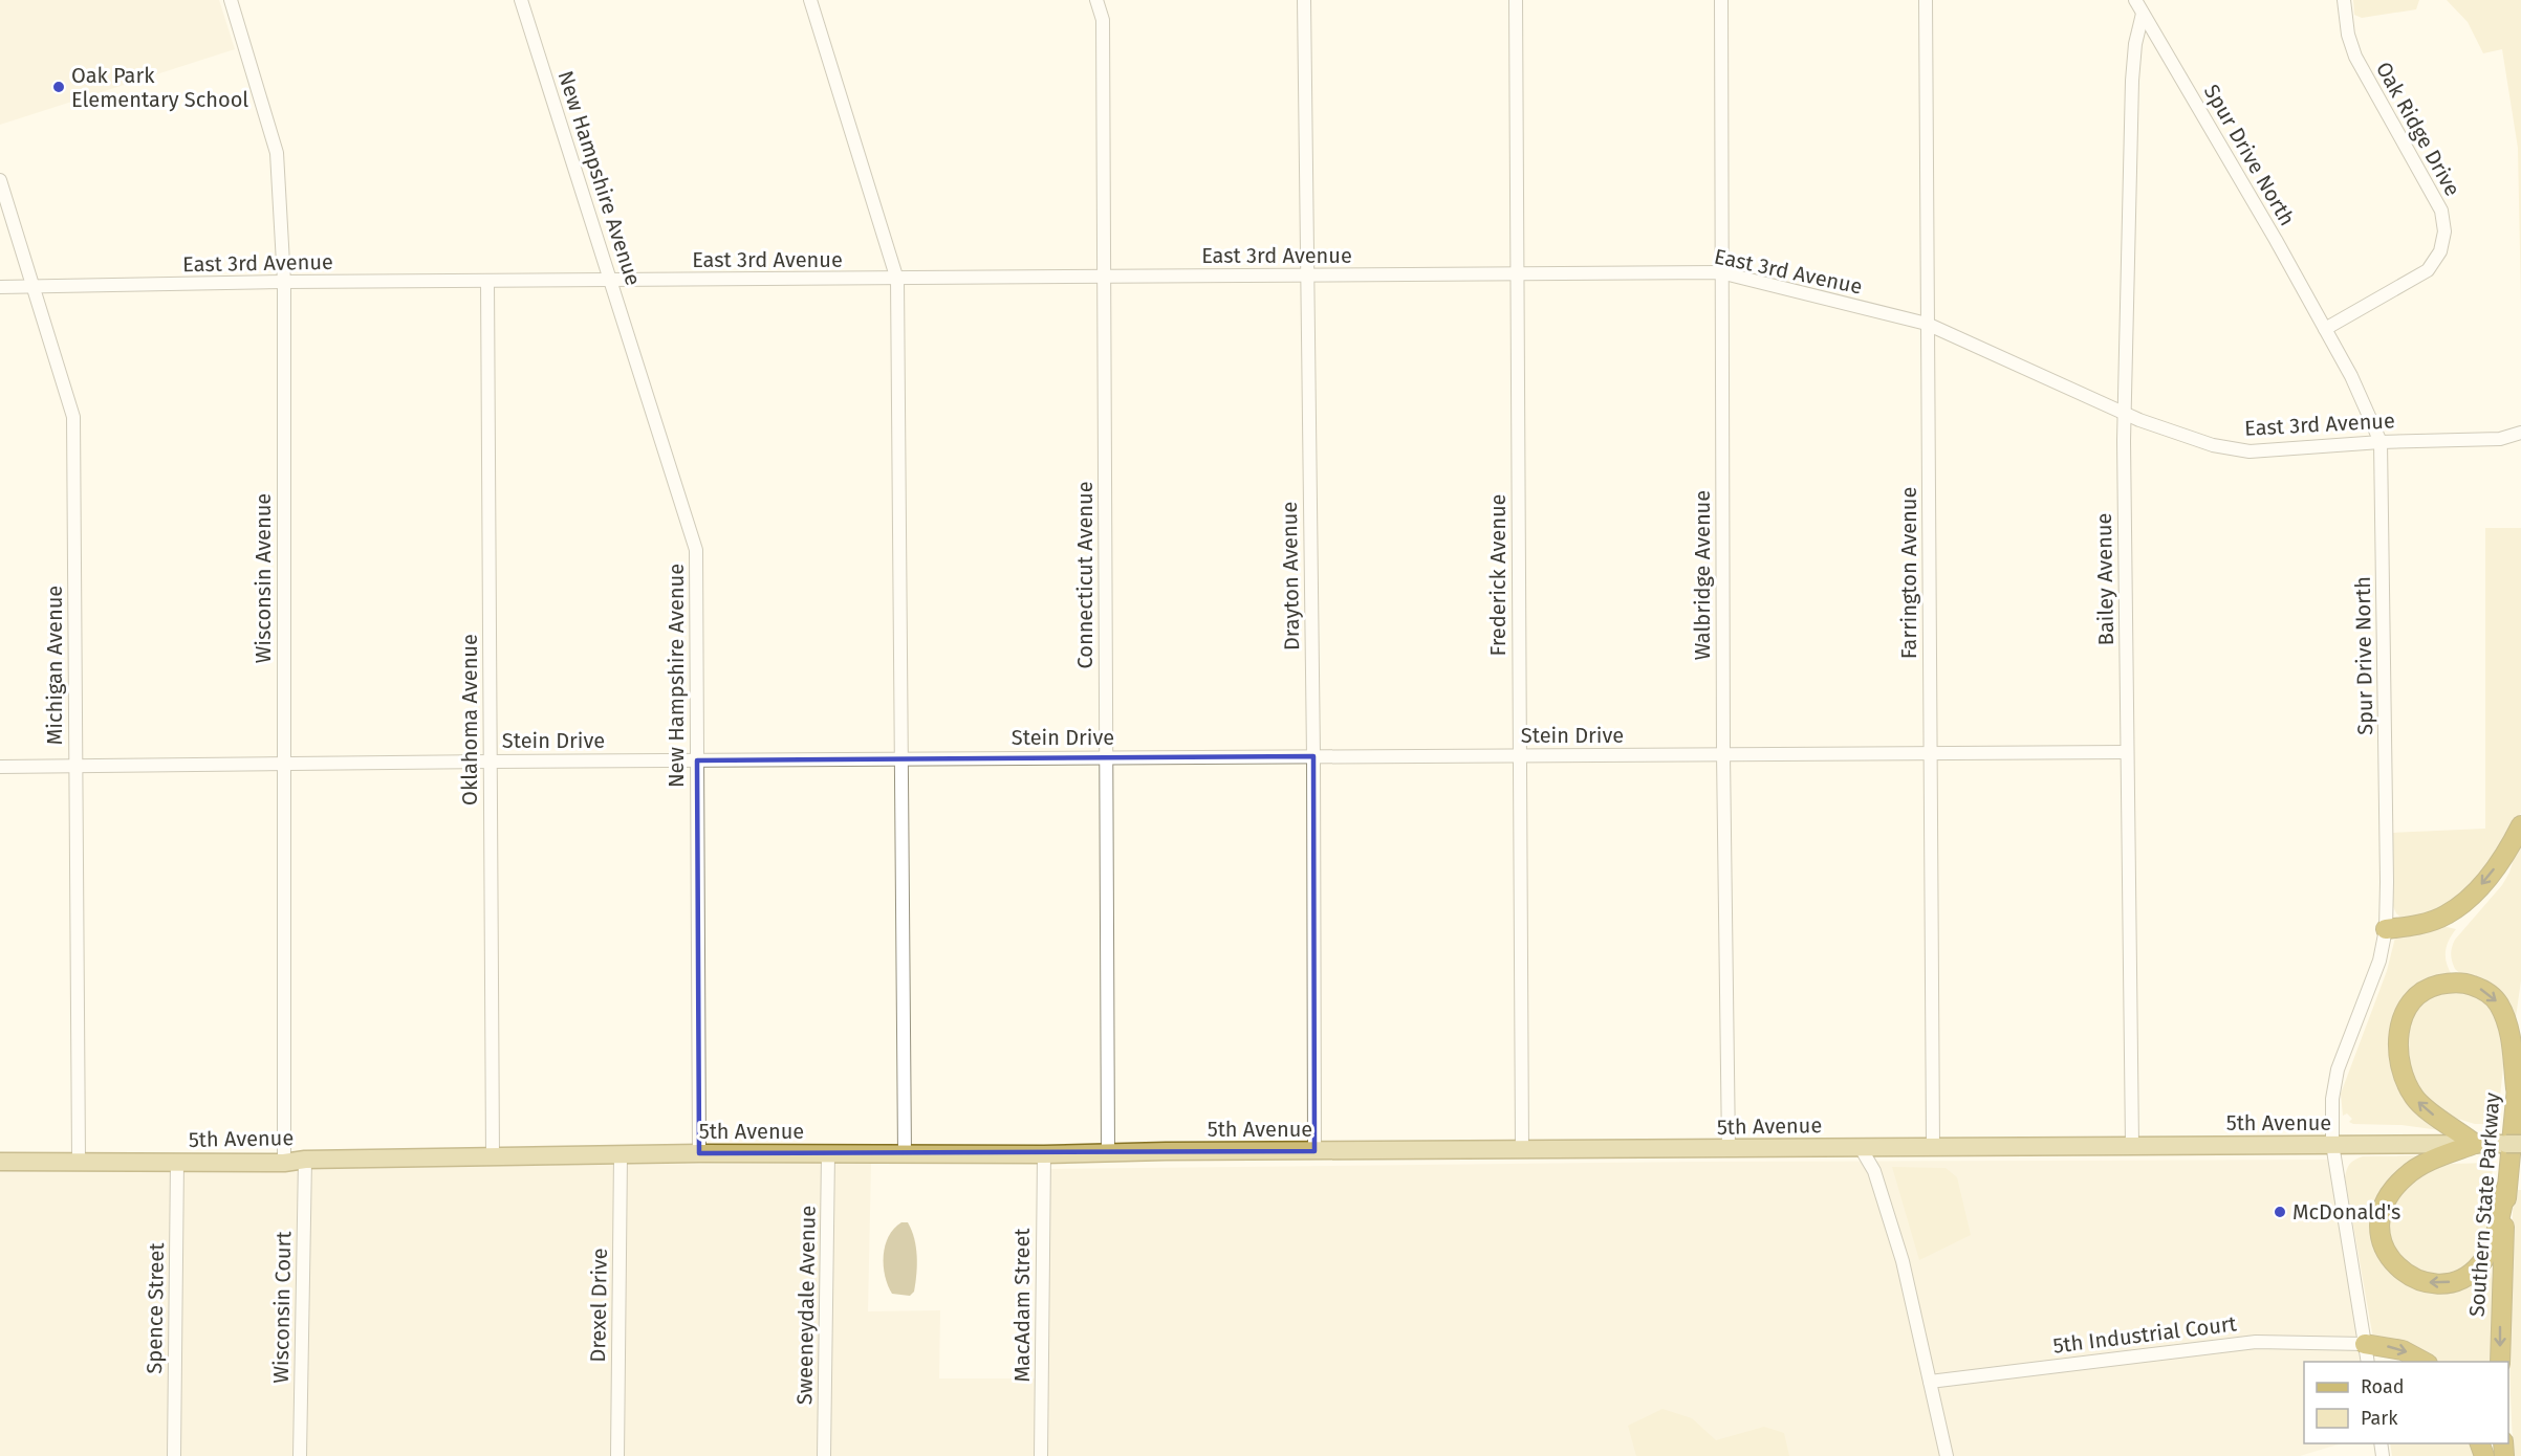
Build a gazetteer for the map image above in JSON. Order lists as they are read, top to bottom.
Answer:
{
  "streets": {
    "highway": ["Southern State Parkway"],
    "main road": ["5th Avenue"],
    "street": [
      "Oak Ridge Drive",
      "Spur Drive North",
      "New Hampshire Avenue",
      "East 3rd Avenue",
      "Farrington Avenue",
      "Connecticut Avenue",
      "Frederick Avenue",
      "Walbridge Avenue",
      "Drayton Avenue",
      "Wisconsin Avenue",
      "Bailey Avenue",
      "Michigan Avenue",
      "Oklahoma Avenue",
      "Stein Drive",
      "Drexel Drive",
      "Sweeneydale Avenue",
      "MacAdam Street",
      "Wisconsin Court",
      "Spence Street",
      "5th Industrial Court"
    ]
  },
  "crossings": [
    ["Oak Ridge Drive", "Spur Drive North"],
    ["Spur Drive North", "East 3rd Avenue"],
    ["Spur Drive North", "Bailey Avenue"],
    ["Spur Drive North", "5th Avenue"],
    ["Spur Drive North", "5th Industrial Court"],
    ["New Hampshire Avenue", "East 3rd Avenue"],
    ["New Hampshire Avenue", "Stein Drive"],
    ["New Hampshire Avenue", "5th Avenue"],
    ["East 3rd Avenue", "Farrington Avenue"],
    ["East 3rd Avenue", "Connecticut Avenue"],
    ["East 3rd Avenue", "Frederick Avenue"],
    ["East 3rd Avenue", "Walbridge Avenue"],
    ["East 3rd Avenue", "Drayton Avenue"],
    ["East 3rd Avenue", "Wisconsin Avenue"],
    ["East 3rd Avenue", "Bailey Avenue"],
    ["East 3rd Avenue", "Michigan Avenue"],
    ["East 3rd Avenue", "Oklahoma Avenue"],
    ["Farrington Avenue", "Stein Drive"],
    ["Farrington Avenue", "5th Avenue"],
    ["Connecticut Avenue", "Stein Drive"],
    ["Connecticut Avenue", "5th Avenue"],
    ["Frederick Avenue", "Stein Drive"],
    ["Frederick Avenue", "5th Avenue"],
    ["Walbridge Avenue", "Stein Drive"],
    ["Walbridge Avenue", "5th Avenue"],
    ["Drayton Avenue", "Stein Drive"],
    ["Drayton Avenue", "5th Avenue"],
    ["Wisconsin Avenue", "Stein Drive"],
    ["Wisconsin Avenue", "5th Avenue"],
    ["Bailey Avenue", "Stein Drive"],
    ["Bailey Avenue", "5th Avenue"],
    ["Michigan Avenue", "Stein Drive"],
    ["Michigan Avenue", "5th Avenue"],
    ["Oklahoma Avenue", "Stein Drive"],
    ["Oklahoma Avenue", "5th Avenue"],
    ["5th Avenue", "Drexel Drive"],
    ["5th Avenue", "Sweeneydale Avenue"],
    ["5th Avenue", "MacAdam Street"],
    ["5th Avenue", "Wisconsin Court"],
    ["5th Avenue", "Spence Street"]
  ],
  "one_way": ["Southern State Parkway"],
  "places": ["Oak Park Elementary School", "McDonald's"],
  "legend": ["Road", "Park"]
}
